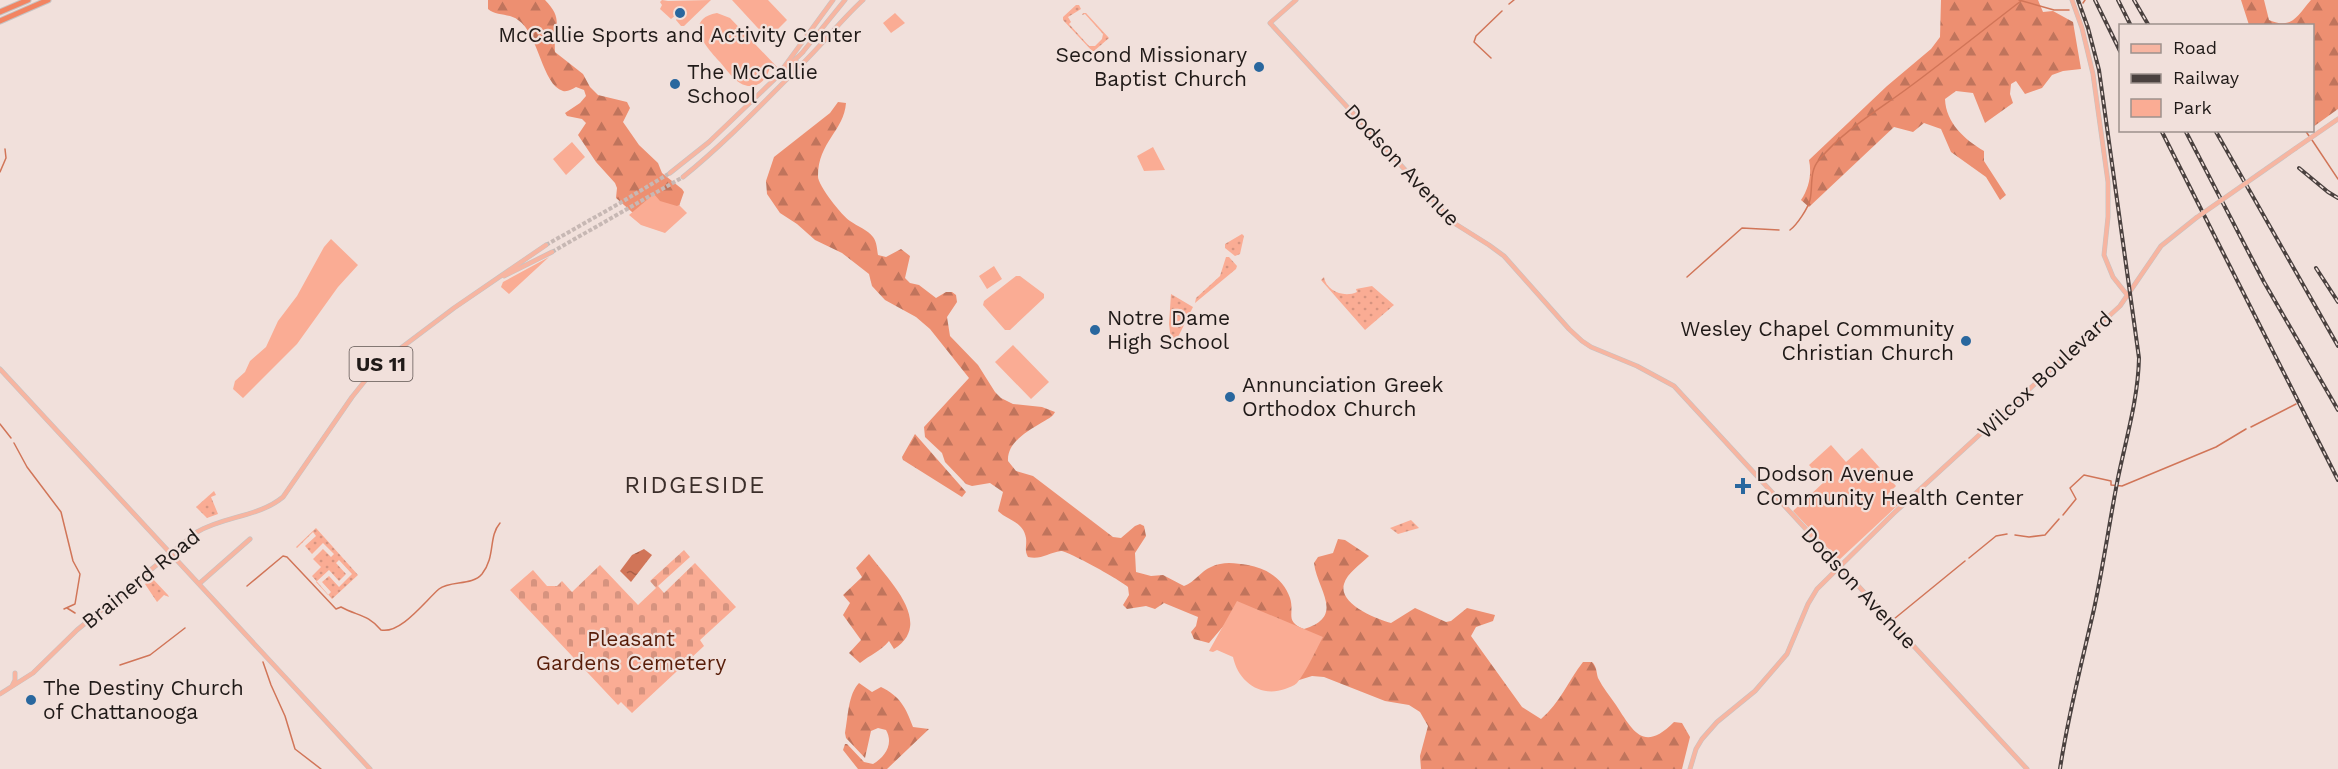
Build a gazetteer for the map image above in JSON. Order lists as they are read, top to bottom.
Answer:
{
  "streets": {
    "main road": [
      "Dodson Avenue",
      "US 11",
      "Wilcox Boulevard",
      "Brainerd Road"
    ]
  },
  "crossings": [
    ["Dodson Avenue", "Wilcox Boulevard"]
  ],
  "districts": ["RIDGESIDE"],
  "parks": ["Pleasant Gardens Cemetery"],
  "places": {
    "other": [
      "McCallie Sports and Activity Center",
      "Second Missionary Baptist Church",
      "The McCallie School",
      "Notre Dame High School",
      "Wesley Chapel Community Christian Church",
      "Annunciation Greek Orthodox Church",
      "The Destiny Church of Chattanooga"
    ],
    "health": ["Dodson Avenue Community Health Center"]
  },
  "legend": ["Road", "Railway", "Park"]
}
